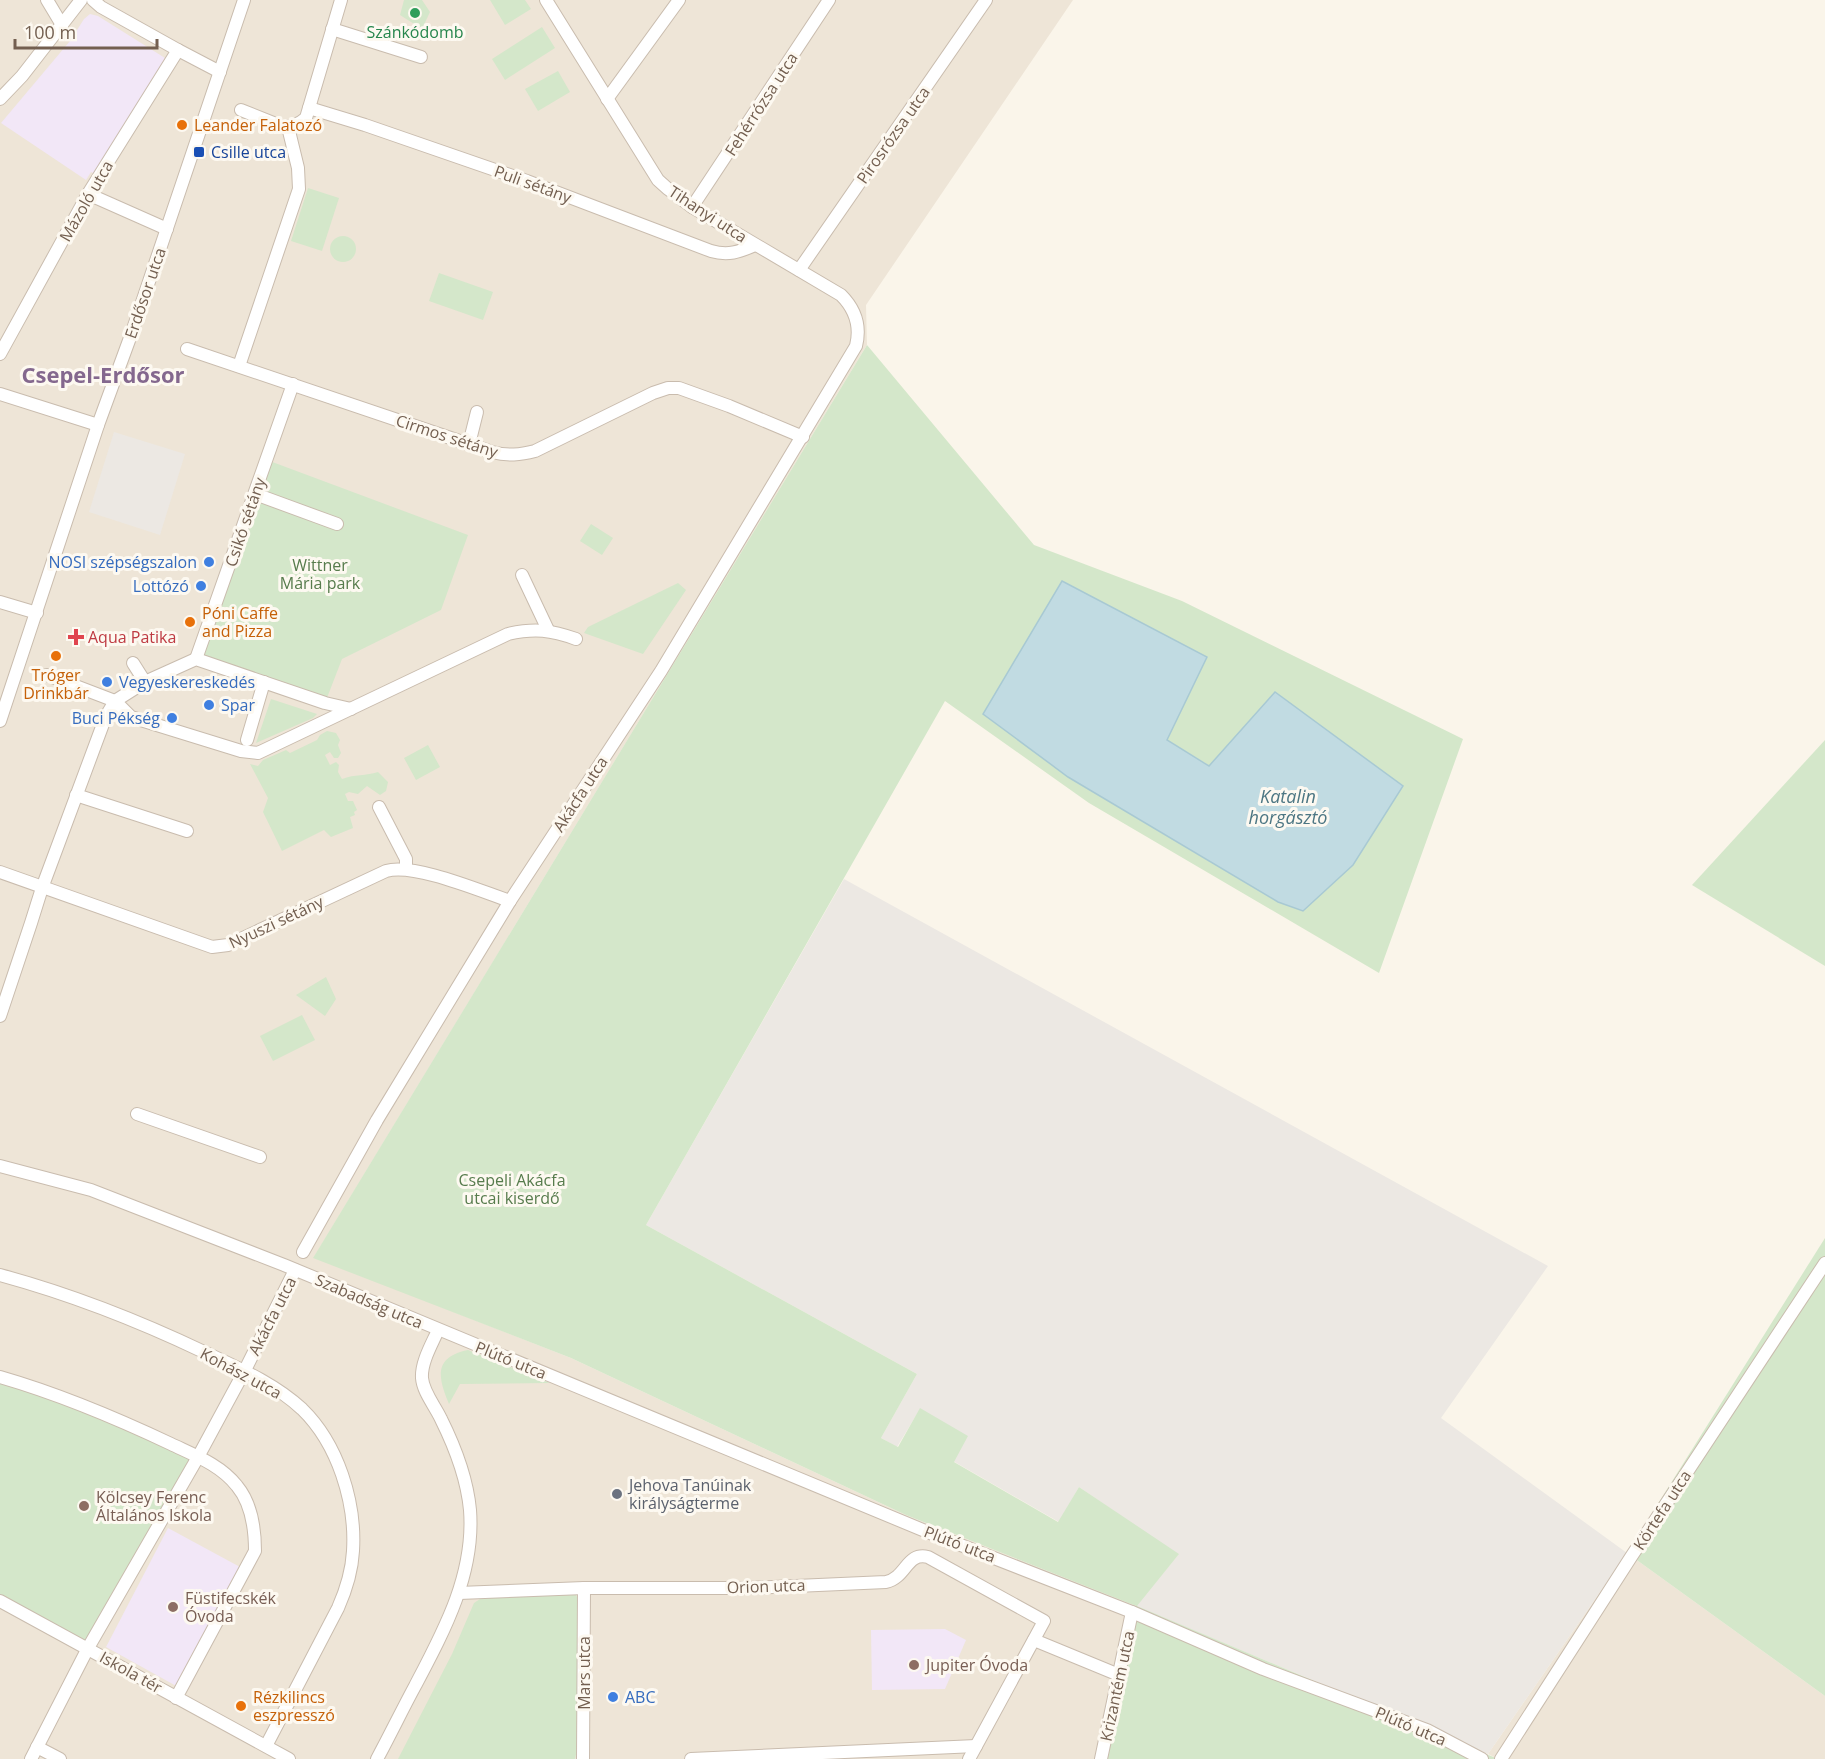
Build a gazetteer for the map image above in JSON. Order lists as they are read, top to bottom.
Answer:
{
  "streets": {
    "street": [
      "Fehérrózsa utca",
      "Pirosrózsa utca",
      "Puli sétány",
      "Mázoló utca",
      "Tihanyi utca",
      "Erdősor utca",
      "Cirmos sétány",
      "Csikó sétány",
      "Akácfa utca",
      "Nyuszi sétány",
      "Szabadság utca",
      "Plútó utca",
      "Kohász utca",
      "Körtefa utca",
      "Orion utca",
      "Iskola tér",
      "Mars utca",
      "Krizantém utca"
    ]
  },
  "crossings": [
    ["Fehérrózsa utca", "Tihanyi utca"],
    ["Pirosrózsa utca", "Tihanyi utca"],
    ["Puli sétány", "Tihanyi utca"],
    ["Tihanyi utca", "Akácfa utca"],
    ["Cirmos sétány", "Csikó sétány"],
    ["Cirmos sétány", "Akácfa utca"],
    ["Akácfa utca", "Nyuszi sétány"],
    ["Akácfa utca", "Szabadság utca"],
    ["Akácfa utca", "Kohász utca"],
    ["Akácfa utca", "Iskola tér"],
    ["Szabadság utca", "Plútó utca"],
    ["Szabadság utca", "Orion utca"],
    ["Plútó utca", "Krizantém utca"],
    ["Orion utca", "Mars utca"]
  ],
  "districts": ["Csepel-Erdősor"],
  "water": ["Katalin horgásztó"],
  "parks": ["Wittner Mária park", "Csepeli Akácfa utcai kiserdő"],
  "places": {
    "other": [
      "Szánkódomb",
      "Leander Falatozó",
      "NOSI szépségszalon",
      "Lottózó",
      "Póni Caffe and Pizza",
      "Tróger Drinkbár",
      "Vegyeskereskedés",
      "Spar",
      "Buci Pékség",
      "Jehova Tanúinak királyságterme",
      "Kölcsey Ferenc Általános Iskola",
      "Füstifecskék Óvoda",
      "Jupiter Óvoda",
      "ABC",
      "Rézkilincs eszpresszó"
    ],
    "transit": ["Csille utca"],
    "health": ["Aqua Patika"]
  },
  "scale_bar": "100 m"
}
